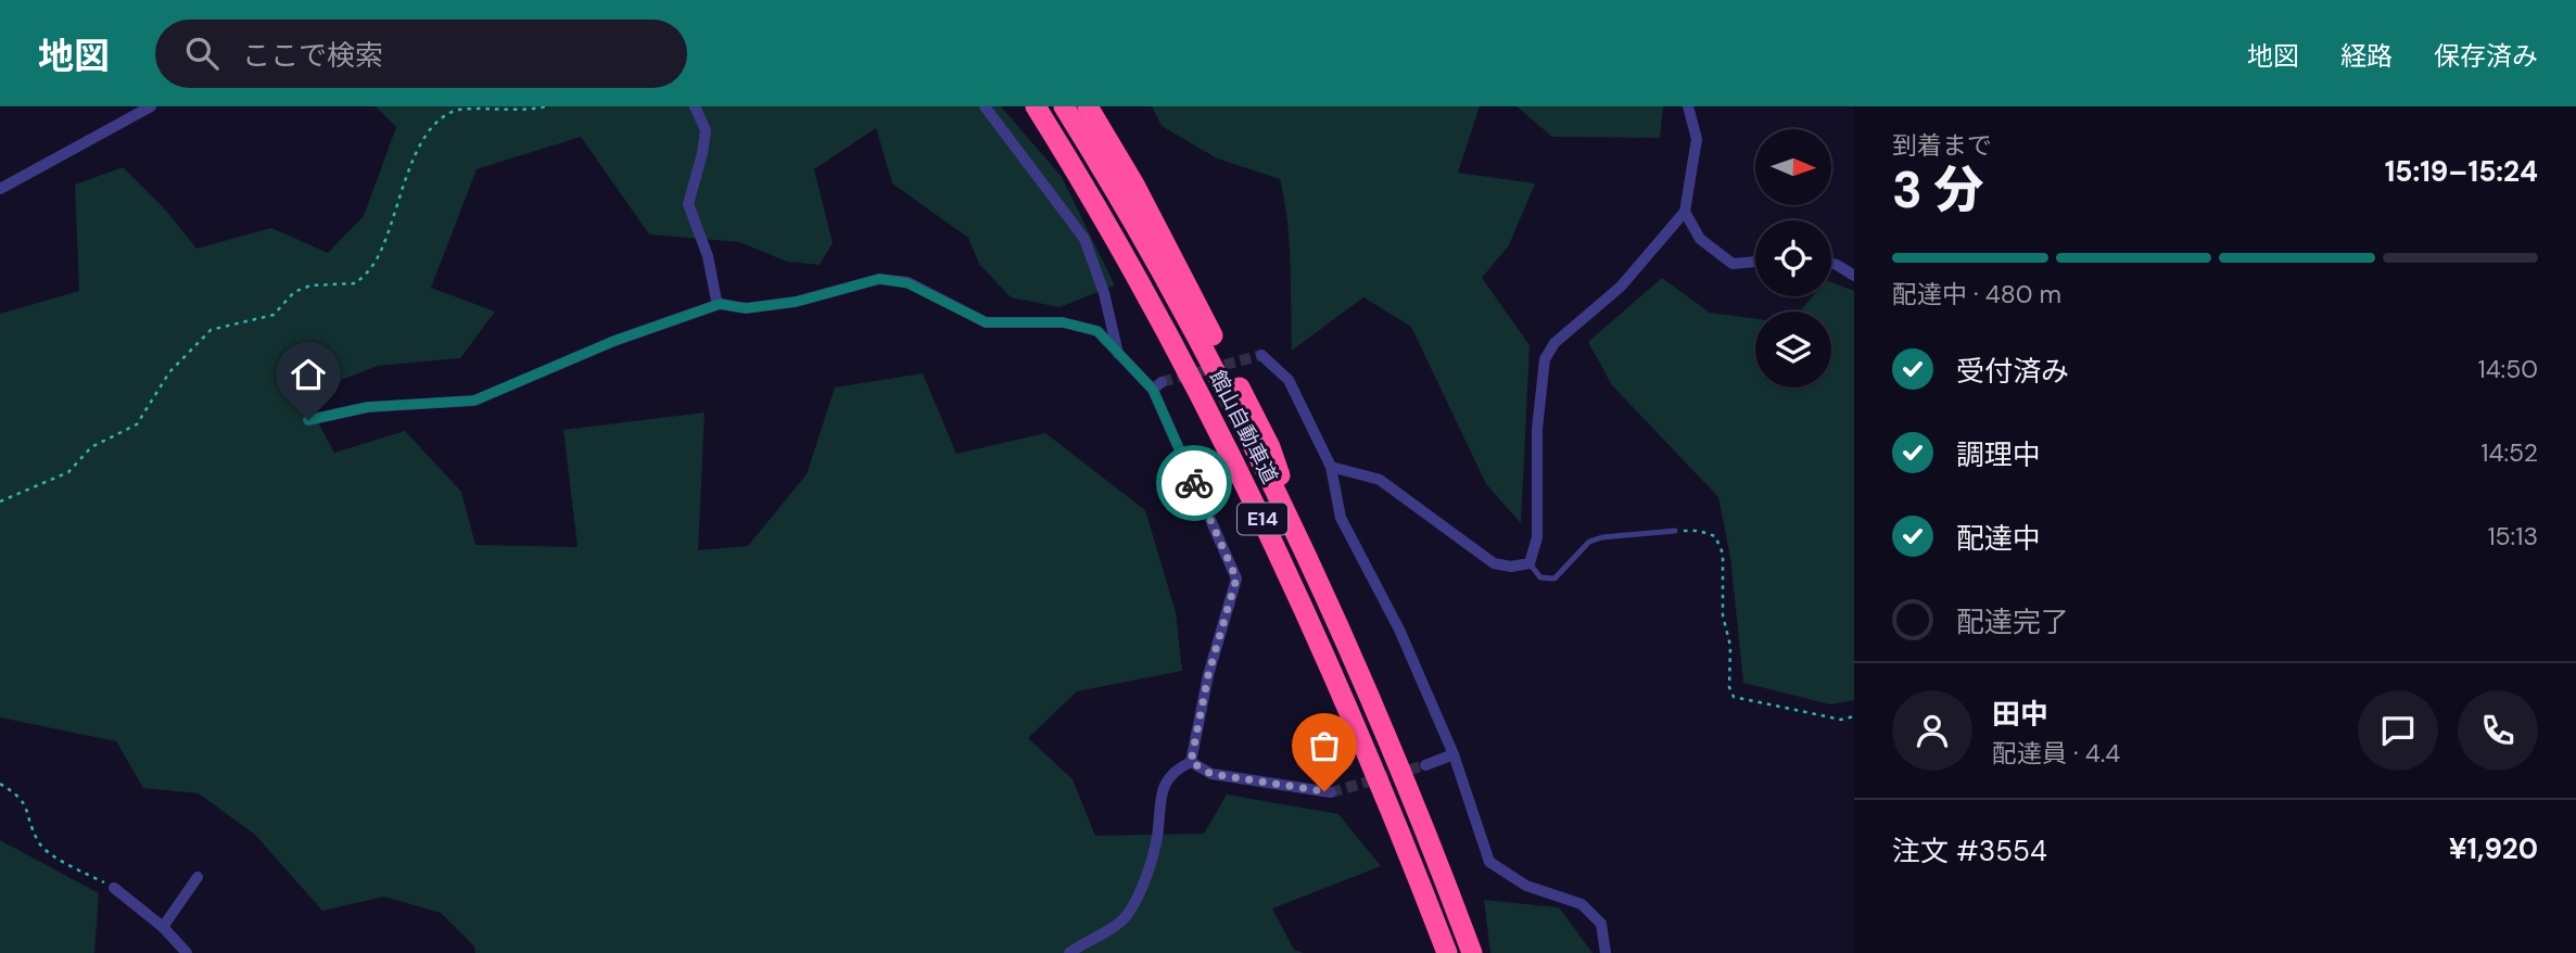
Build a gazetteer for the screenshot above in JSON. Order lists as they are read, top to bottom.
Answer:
{
  "streets": {
    "highway": ["館山自動車道", "E14"]
  },
  "north": "right",
  "page": {
    "header": "地図",
    "search": "ここで検索",
    "nav": ["地図", "経路", "保存済み"],
    "heading": ["3 分", "到着まで", "15:19–15:24"],
    "panel": [
      "田中",
      "配達員 · 4.4",
      "注文 #3554",
      "¥1,920"
    ],
    "bar": "配達中 · 480 m",
    "list": [
      ["受付済み", "14:50"],
      ["調理中", "14:52"],
      ["配達中", "15:13"],
      "配達完了"
    ]
  }
}
